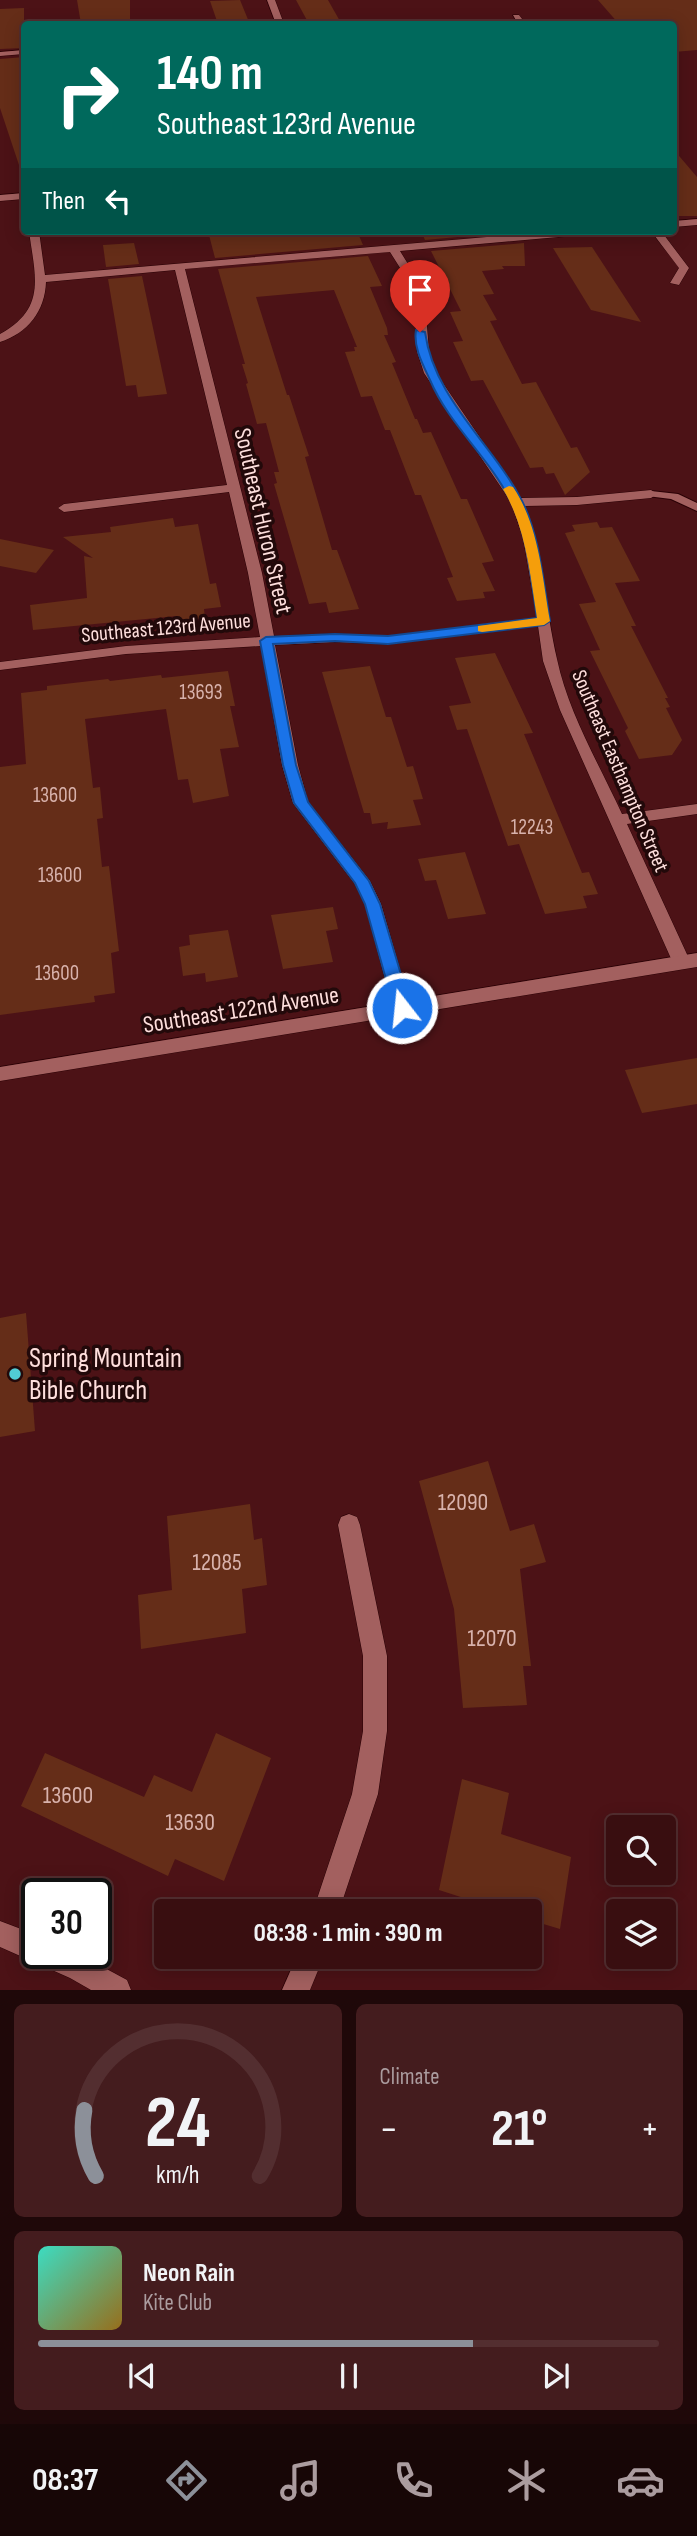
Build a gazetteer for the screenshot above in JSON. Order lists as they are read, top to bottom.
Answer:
{
  "streets": {
    "street": [
      "Southeast Huron Street",
      "Southeast 123rd Avenue",
      "Southeast Easthampton Street",
      "Southeast 122nd Avenue"
    ]
  },
  "crossings": [
    ["Southeast Huron Street", "Southeast 123rd Avenue"],
    ["Southeast Huron Street", "Southeast 122nd Avenue"],
    ["Southeast 123rd Avenue", "Southeast Easthampton Street"],
    ["Southeast Easthampton Street", "Southeast 122nd Avenue"]
  ],
  "places": ["Spring Mountain Bible Church"],
  "house_numbers": [
    "13693",
    "13600",
    "12243",
    "13600",
    "13600",
    "12090",
    "12085",
    "12070",
    "13600",
    "13630"
  ],
  "page": {
    "turn": ["140 m", "Southeast 123rd Avenue"],
    "then": "Then",
    "limit": "30",
    "trip": "08:38 · 1 min · 390 m",
    "tile": "Climate",
    "heat": ["−", "21°", "+"],
    "song": ["Neon Rain", "Kite Club"],
    "tabs": "08:37",
    "gauge": ["24", "km/h"]
  }
}
